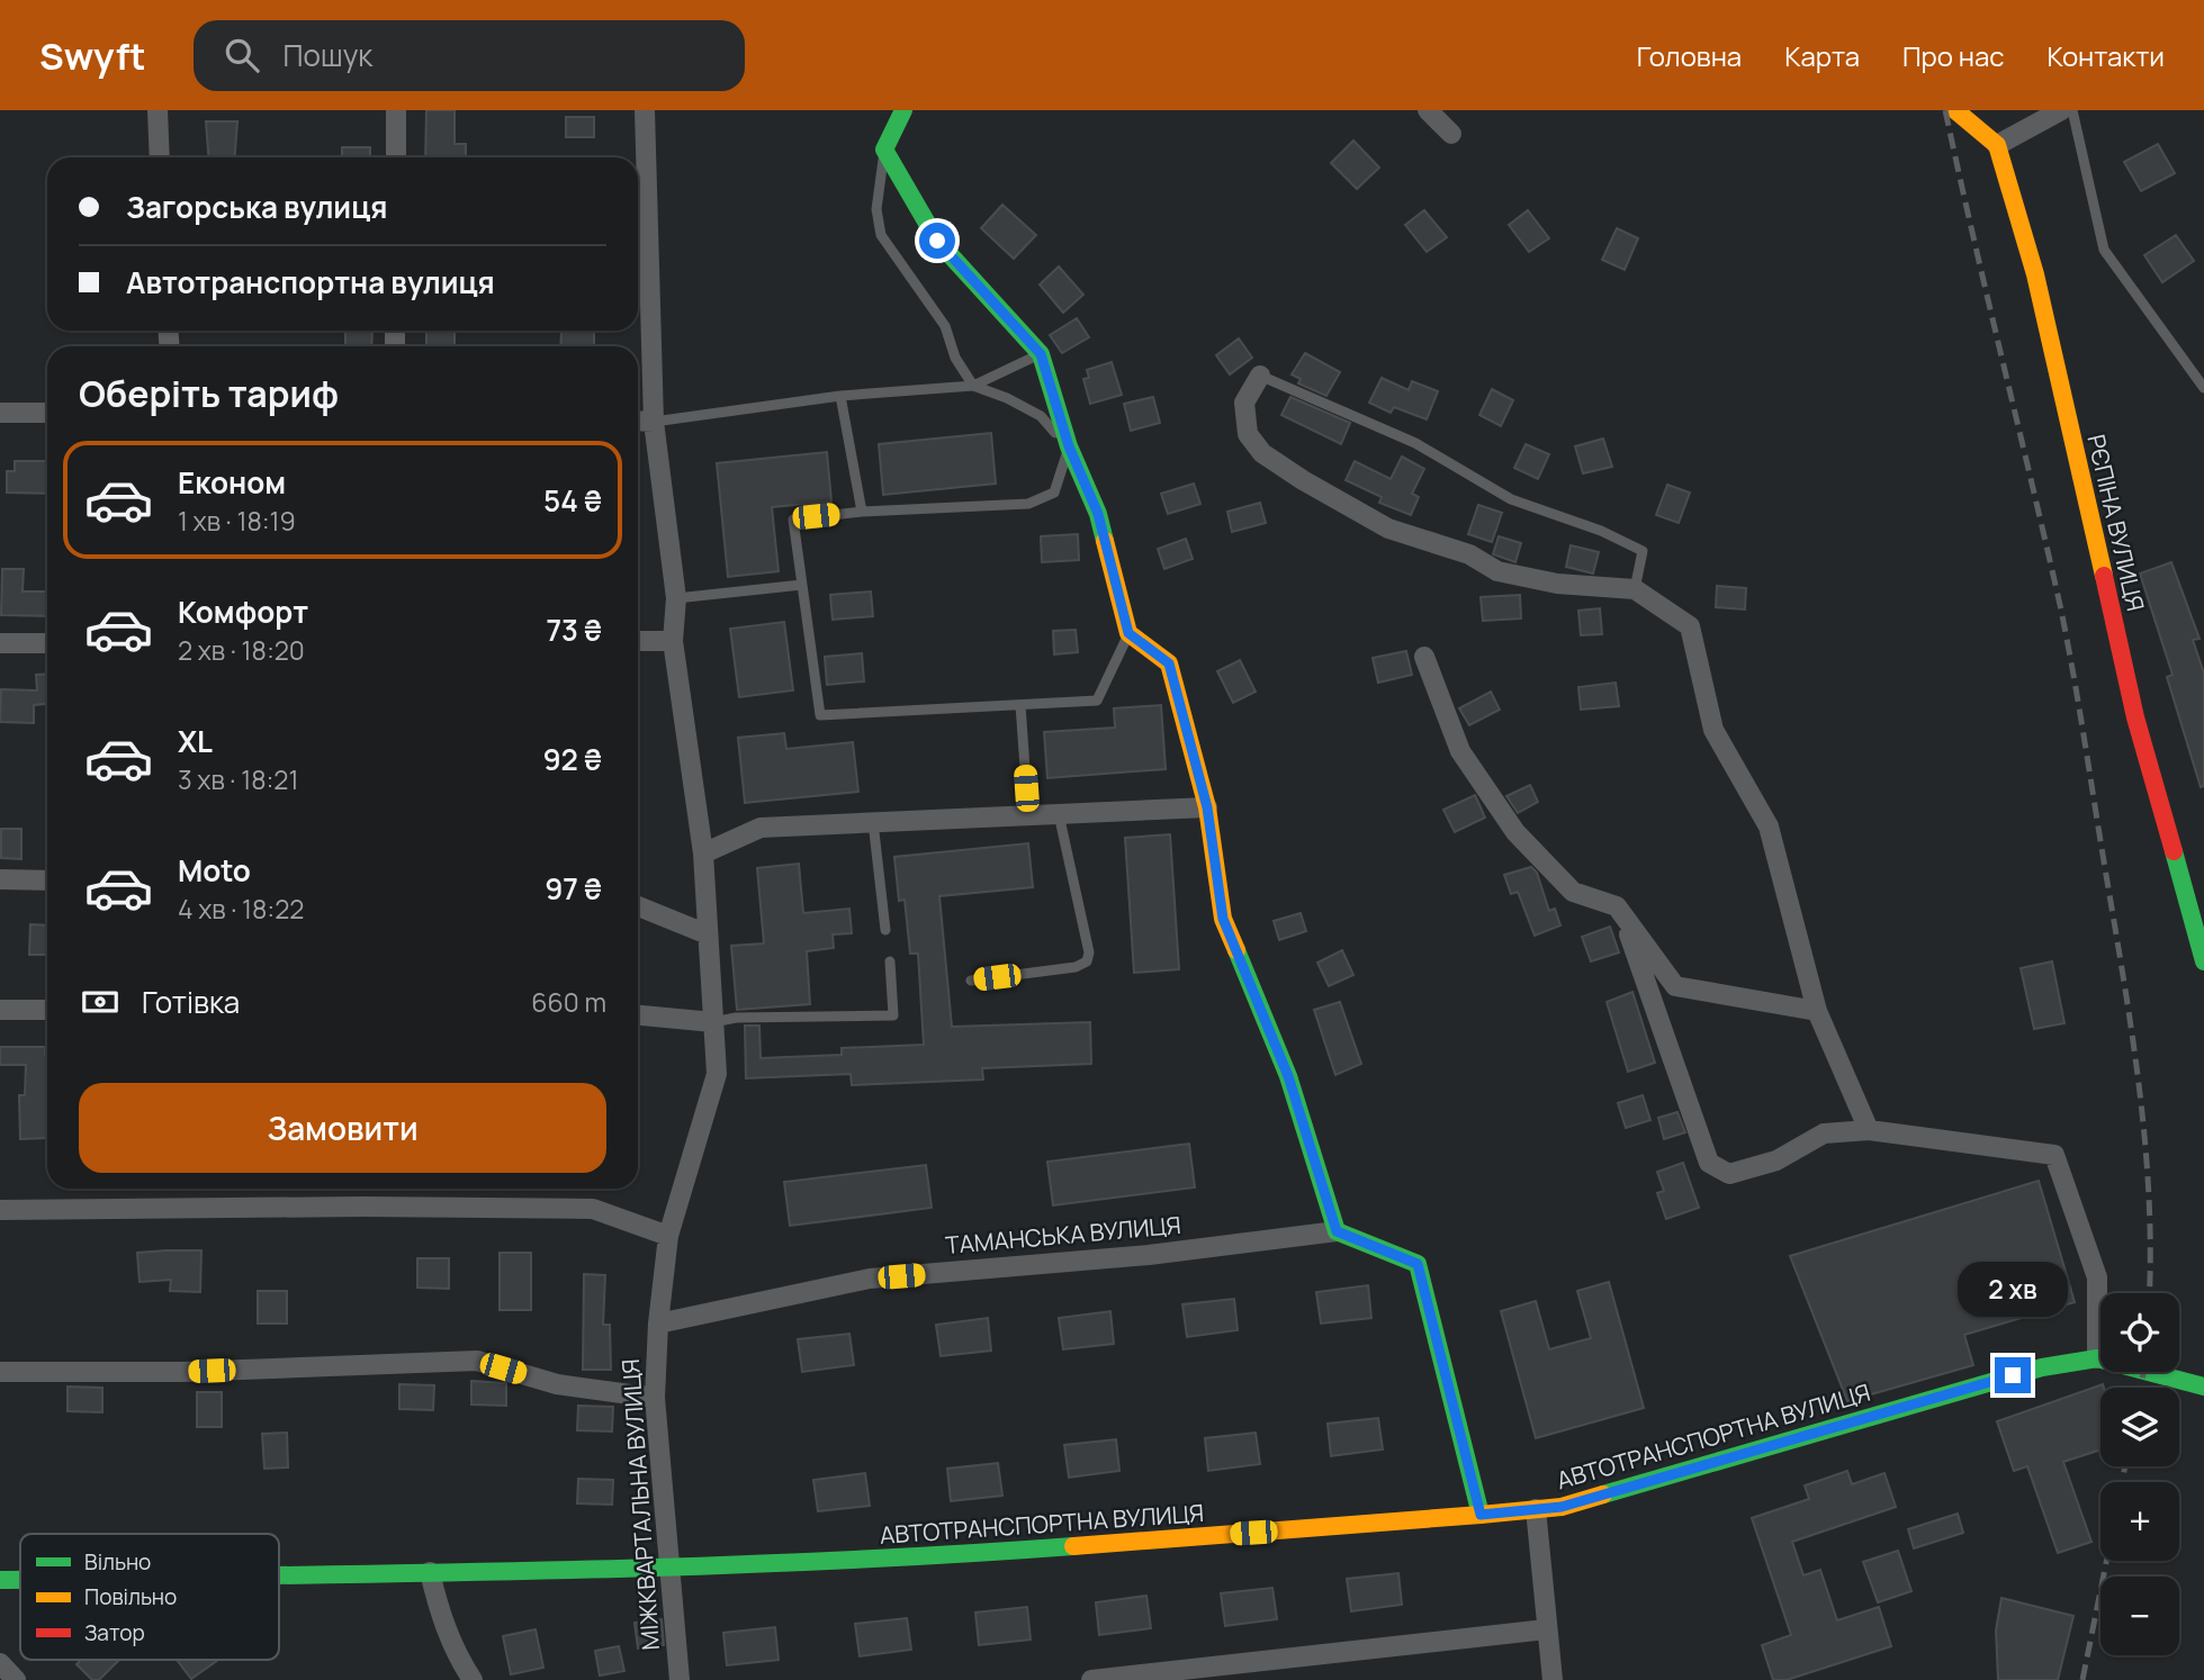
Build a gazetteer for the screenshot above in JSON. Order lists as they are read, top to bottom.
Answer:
{
  "streets": {
    "street": [
      "РЄПІНА ВУЛИЦЯ",
      "ТАМАНСЬКА ВУЛИЦЯ",
      "АВТОТРАНСПОРТНА ВУЛИЦЯ",
      "МІЖКВАРТАЛЬНА ВУЛИЦЯ"
    ]
  },
  "crossings": [
    ["ТАМАНСЬКА ВУЛИЦЯ", "МІЖКВАРТАЛЬНА ВУЛИЦЯ"],
    ["АВТОТРАНСПОРТНА ВУЛИЦЯ", "МІЖКВАРТАЛЬНА ВУЛИЦЯ"]
  ],
  "legend": ["Вільно", "Повільно", "Затор"],
  "page": {
    "header": "Swyft",
    "search": "Пошук",
    "nav": [
      "Головна",
      "Карта",
      "Про нас",
      "Контакти"
    ],
    "banner": ["Загорська вулиця", "Автотранспортна вулиця"],
    "heading": "Оберіть тариф",
    "list": [
      {
        "name": "Економ",
        "note": "1 хв · 18:19",
        "value": "54 ₴"
      },
      {
        "name": "Комфорт",
        "note": "2 хв · 18:20",
        "value": "73 ₴"
      },
      {
        "name": "XL",
        "note": "3 хв · 18:21",
        "value": "92 ₴"
      },
      {
        "name": "Moto",
        "note": "4 хв · 18:22",
        "value": "97 ₴"
      }
    ],
    "pay": ["Готівка", "660 m"],
    "buttons": "Замовити",
    "bubble": "2 хв",
    "map_buttons": ["+", "−"]
  }
}
